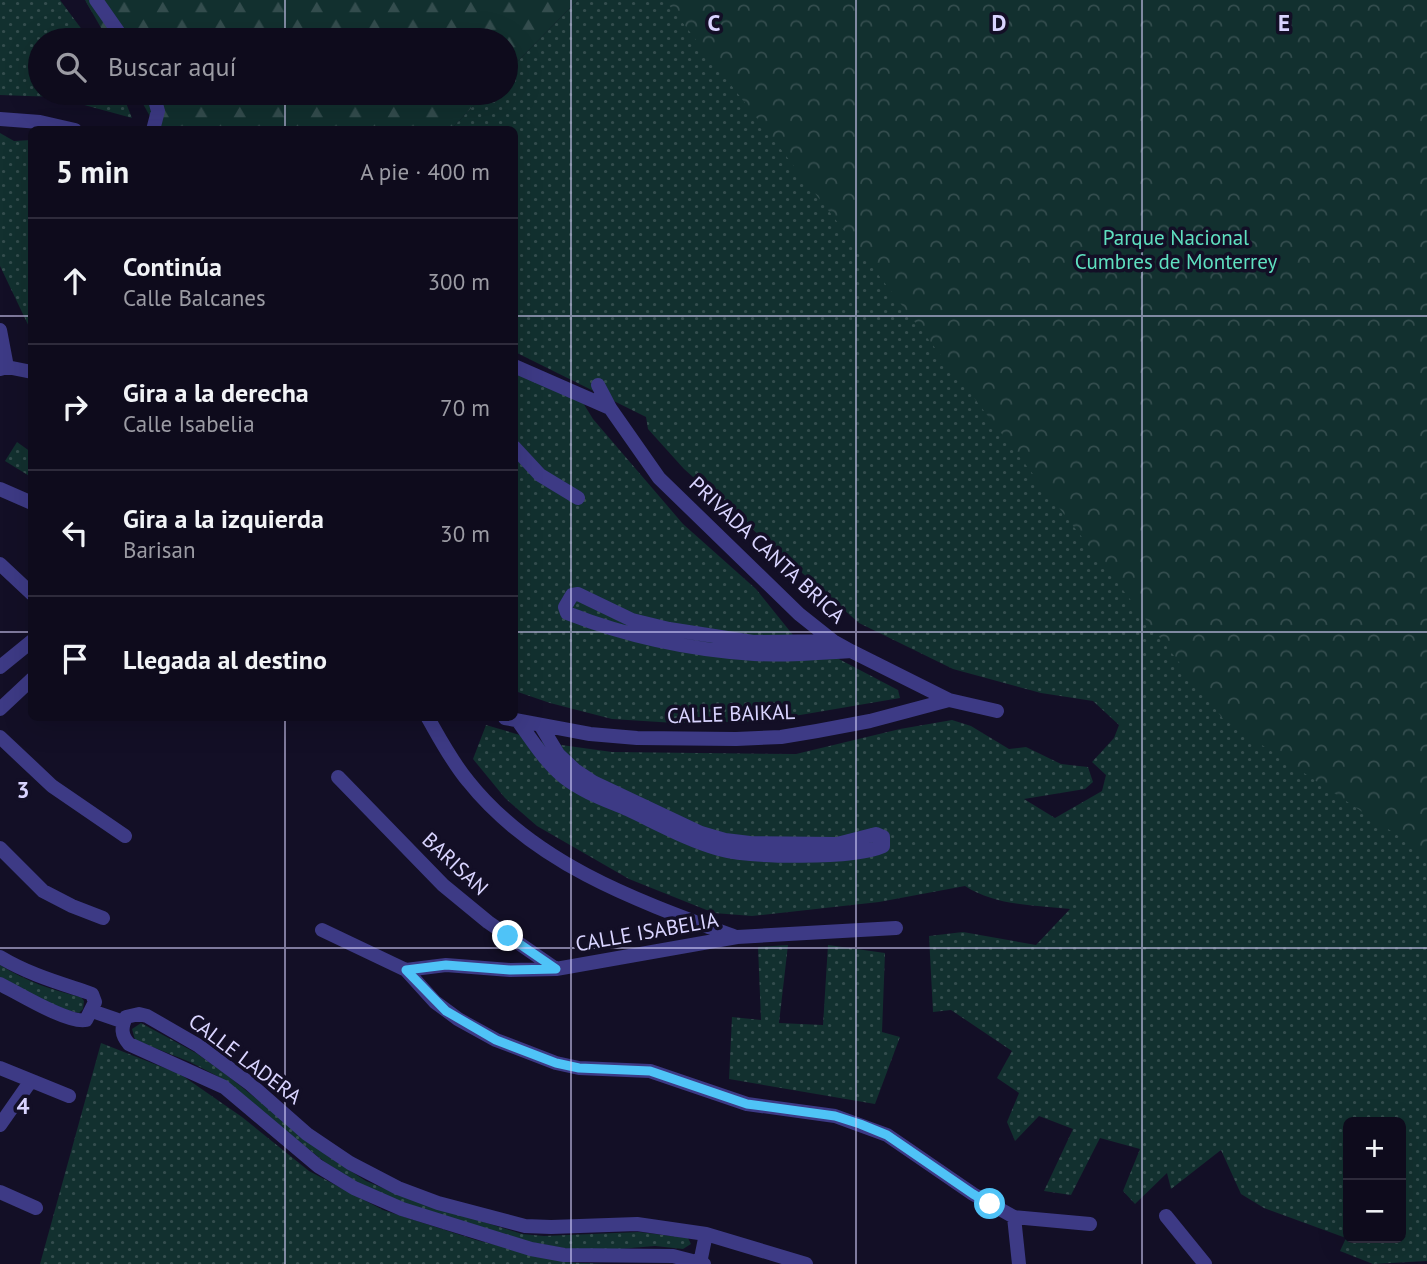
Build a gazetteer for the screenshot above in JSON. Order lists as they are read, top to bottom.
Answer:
{
  "streets": {
    "street": [
      "PRIVADA CANTA BRICA",
      "CALLE BAIKAL",
      "BARISAN",
      "CALLE ISABELIA",
      "CALLE LADERA"
    ]
  },
  "crossings": [
    ["PRIVADA CANTA BRICA", "CALLE BAIKAL"],
    ["BARISAN", "CALLE ISABELIA"]
  ],
  "parks": ["Parque Nacional Cumbres de Monterrey"],
  "page": {
    "search": "Buscar aquí",
    "heading": ["5 min", "A pie · 400 m"],
    "list": [
      ["Continúa", "Calle Balcanes", "300 m"],
      ["Gira a la derecha", "Calle Isabelia", "70 m"],
      ["Gira a la izquierda", "Barisan", "30 m"],
      "Llegada al destino"
    ],
    "map_buttons": ["+", "−"]
  },
  "grid": {
    "columns": ["C", "D", "E"],
    "rows": ["3", "4"]
  }
}
